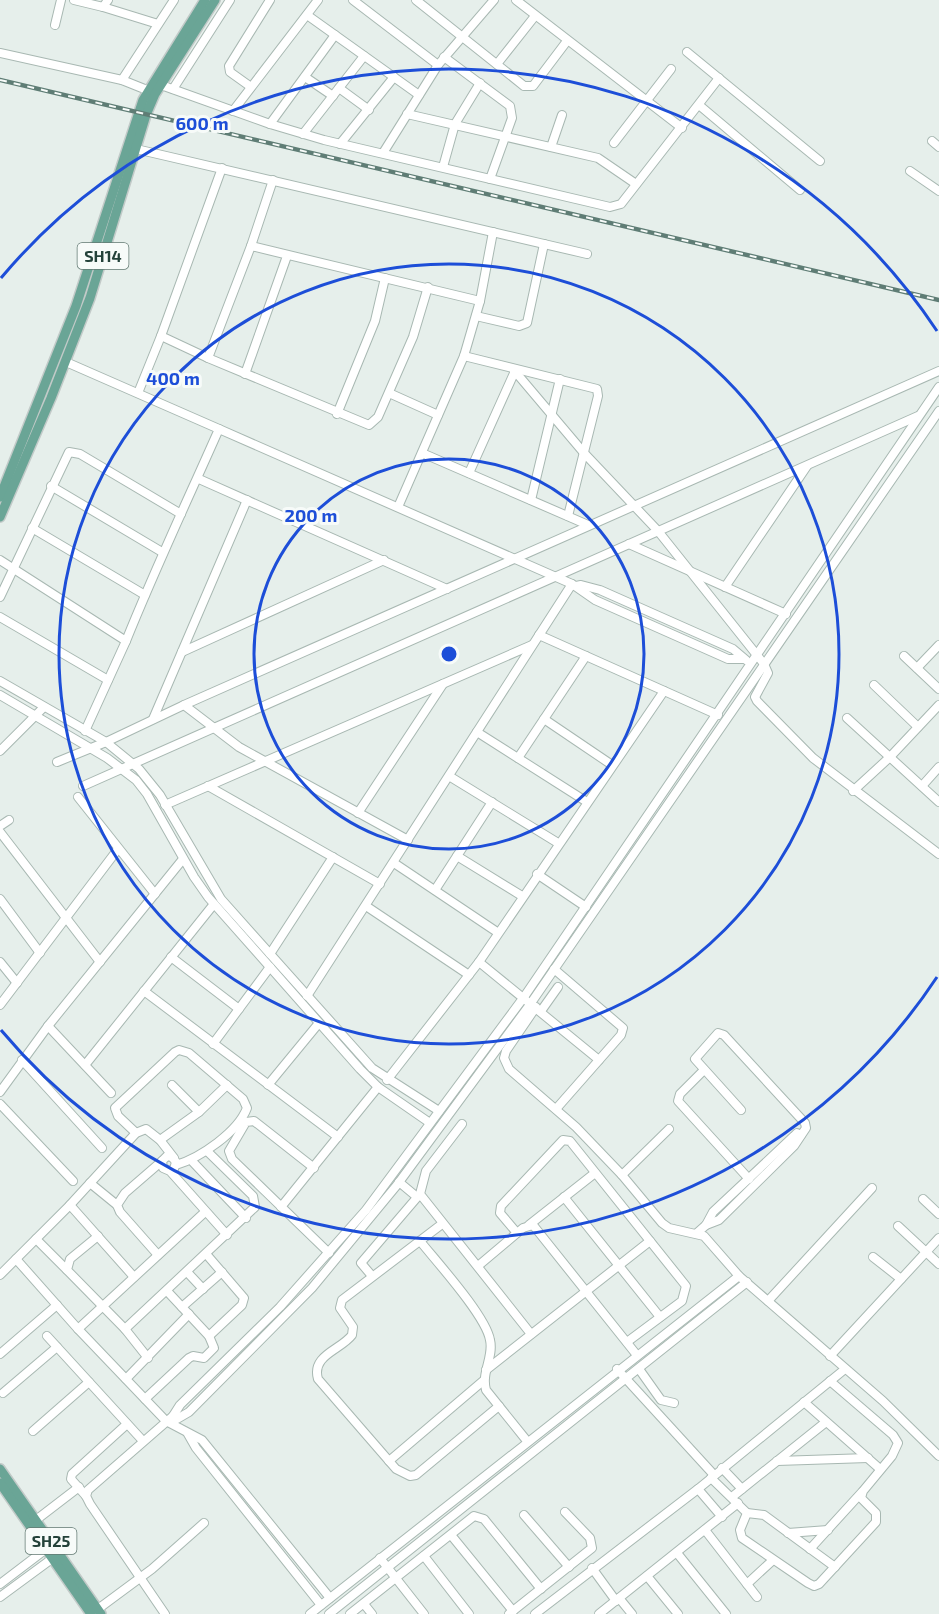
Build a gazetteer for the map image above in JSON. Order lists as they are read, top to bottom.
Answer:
{
  "streets": {
    "main road": ["SH14", "SH25"]
  },
  "rings": ["600 m", "400 m", "200 m"]
}
